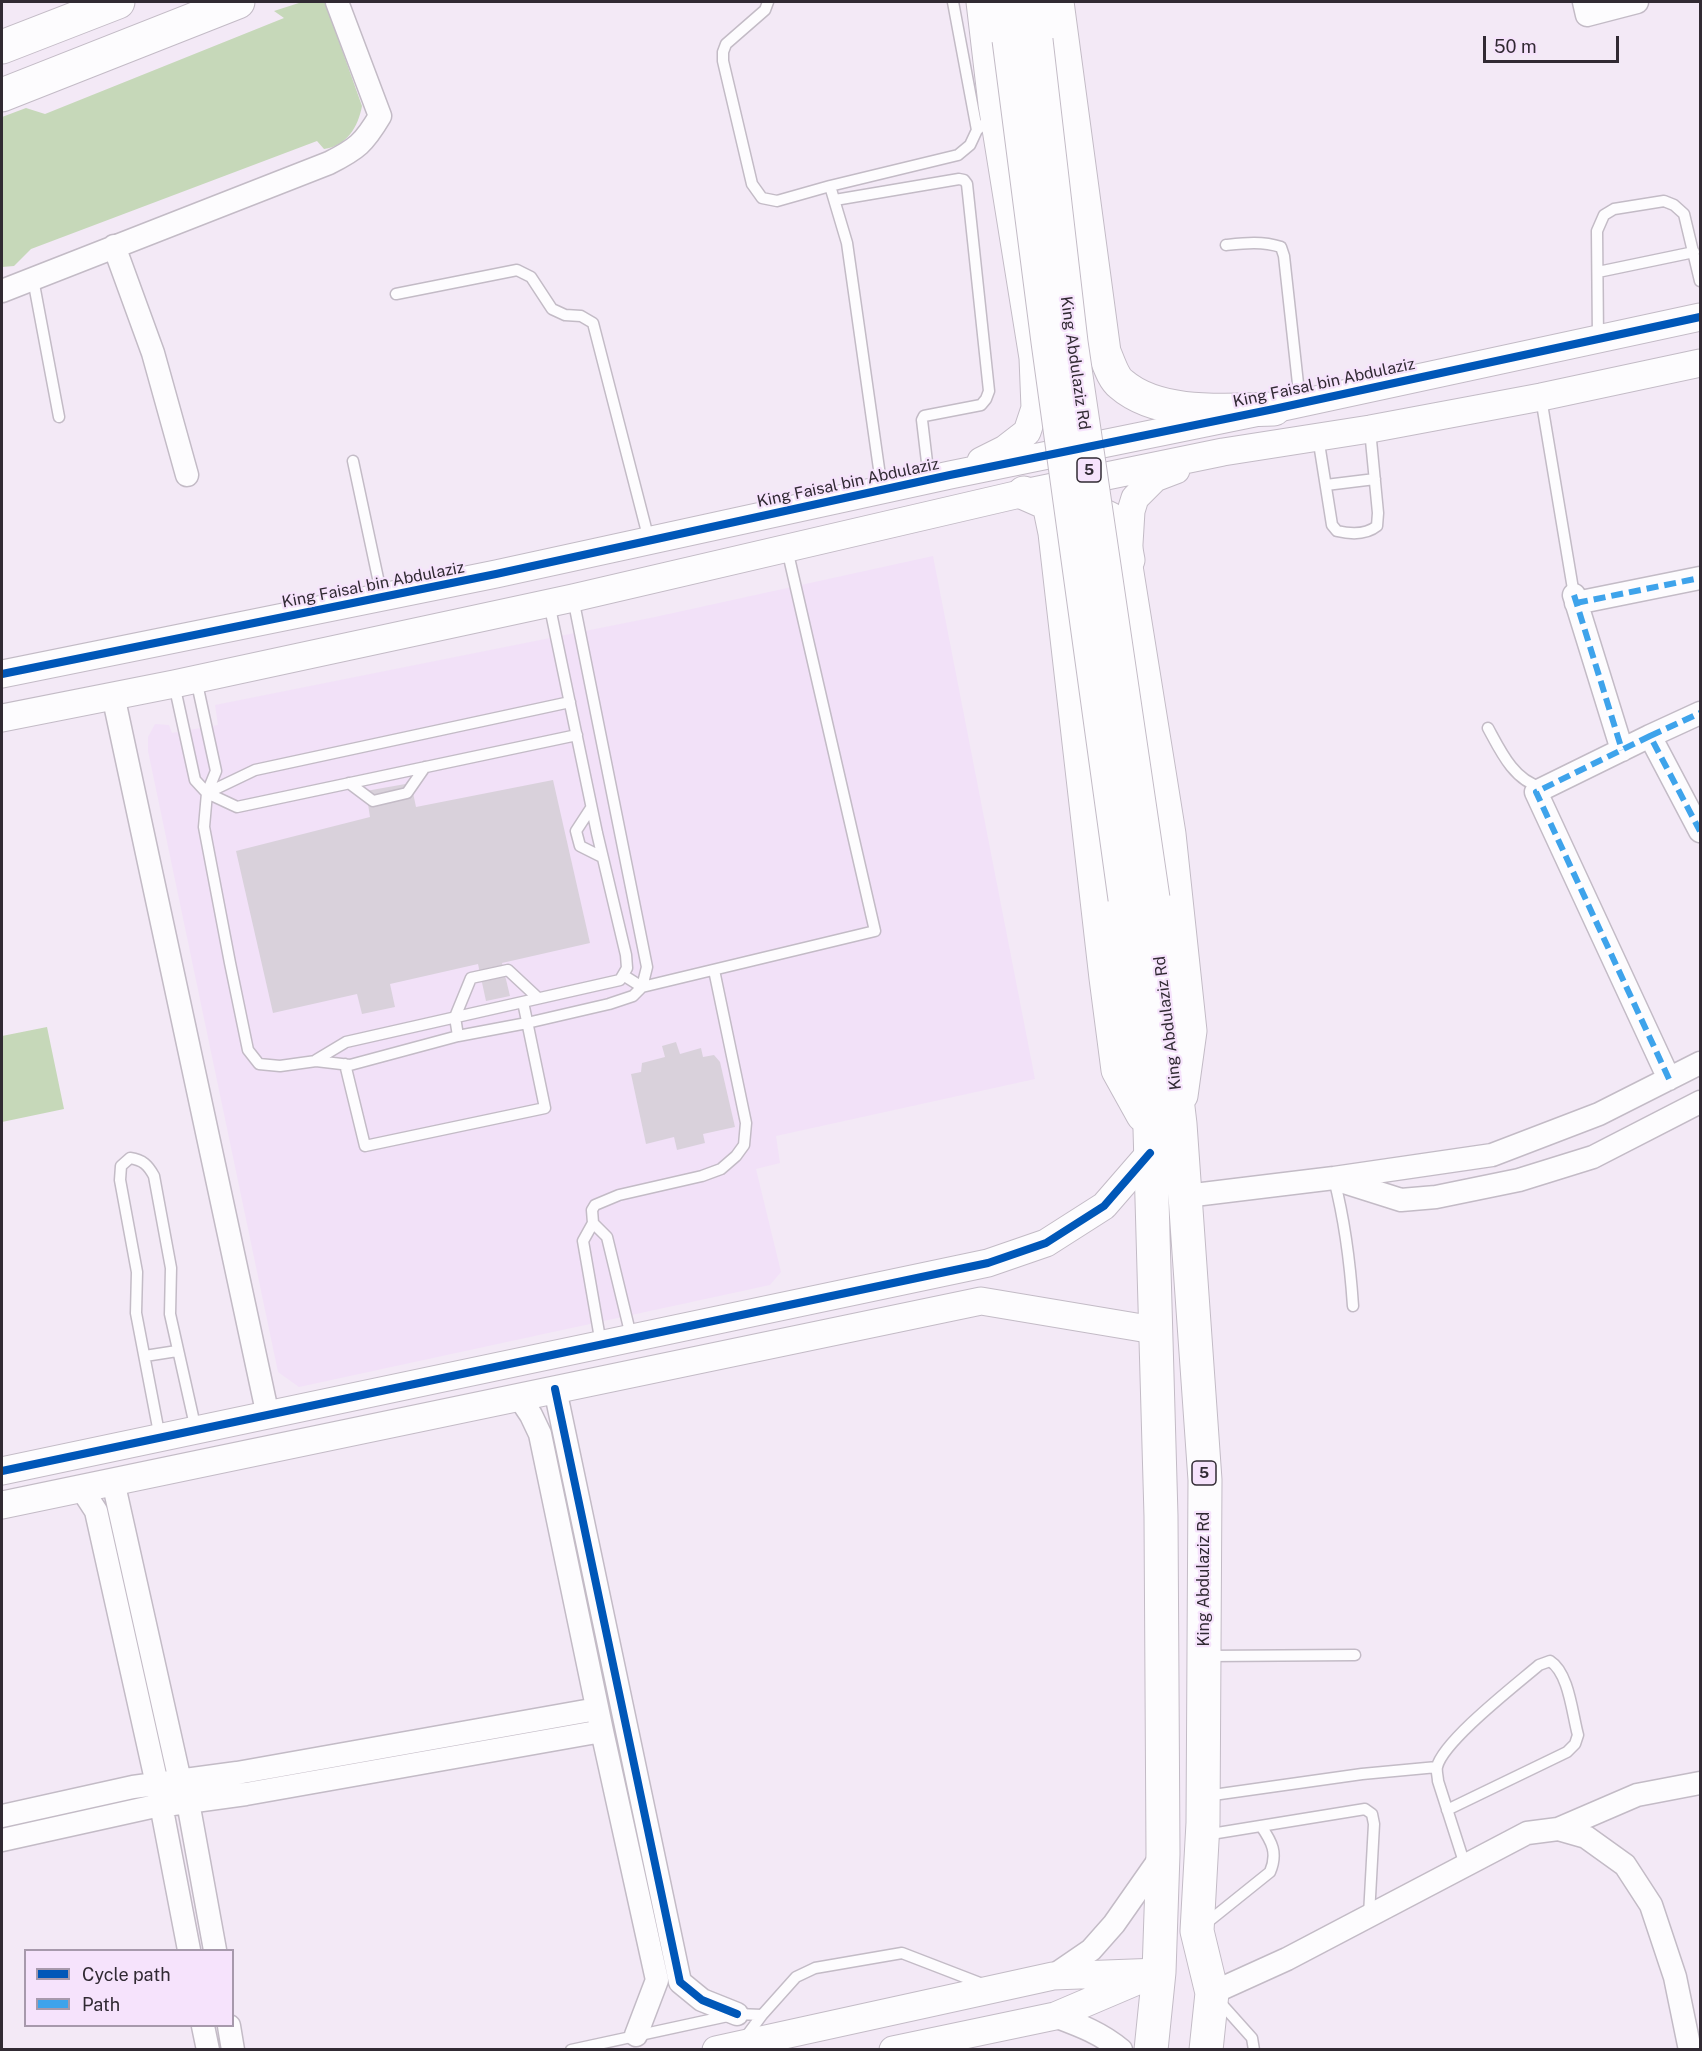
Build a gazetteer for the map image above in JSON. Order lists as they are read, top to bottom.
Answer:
{
  "streets": {
    "main road": ["King Abdulaziz Rd", "5"],
    "street": ["King Faisal bin Abdulaziz"]
  },
  "legend": ["Cycle path", "Path"],
  "scale_bar": "50 m"
}
